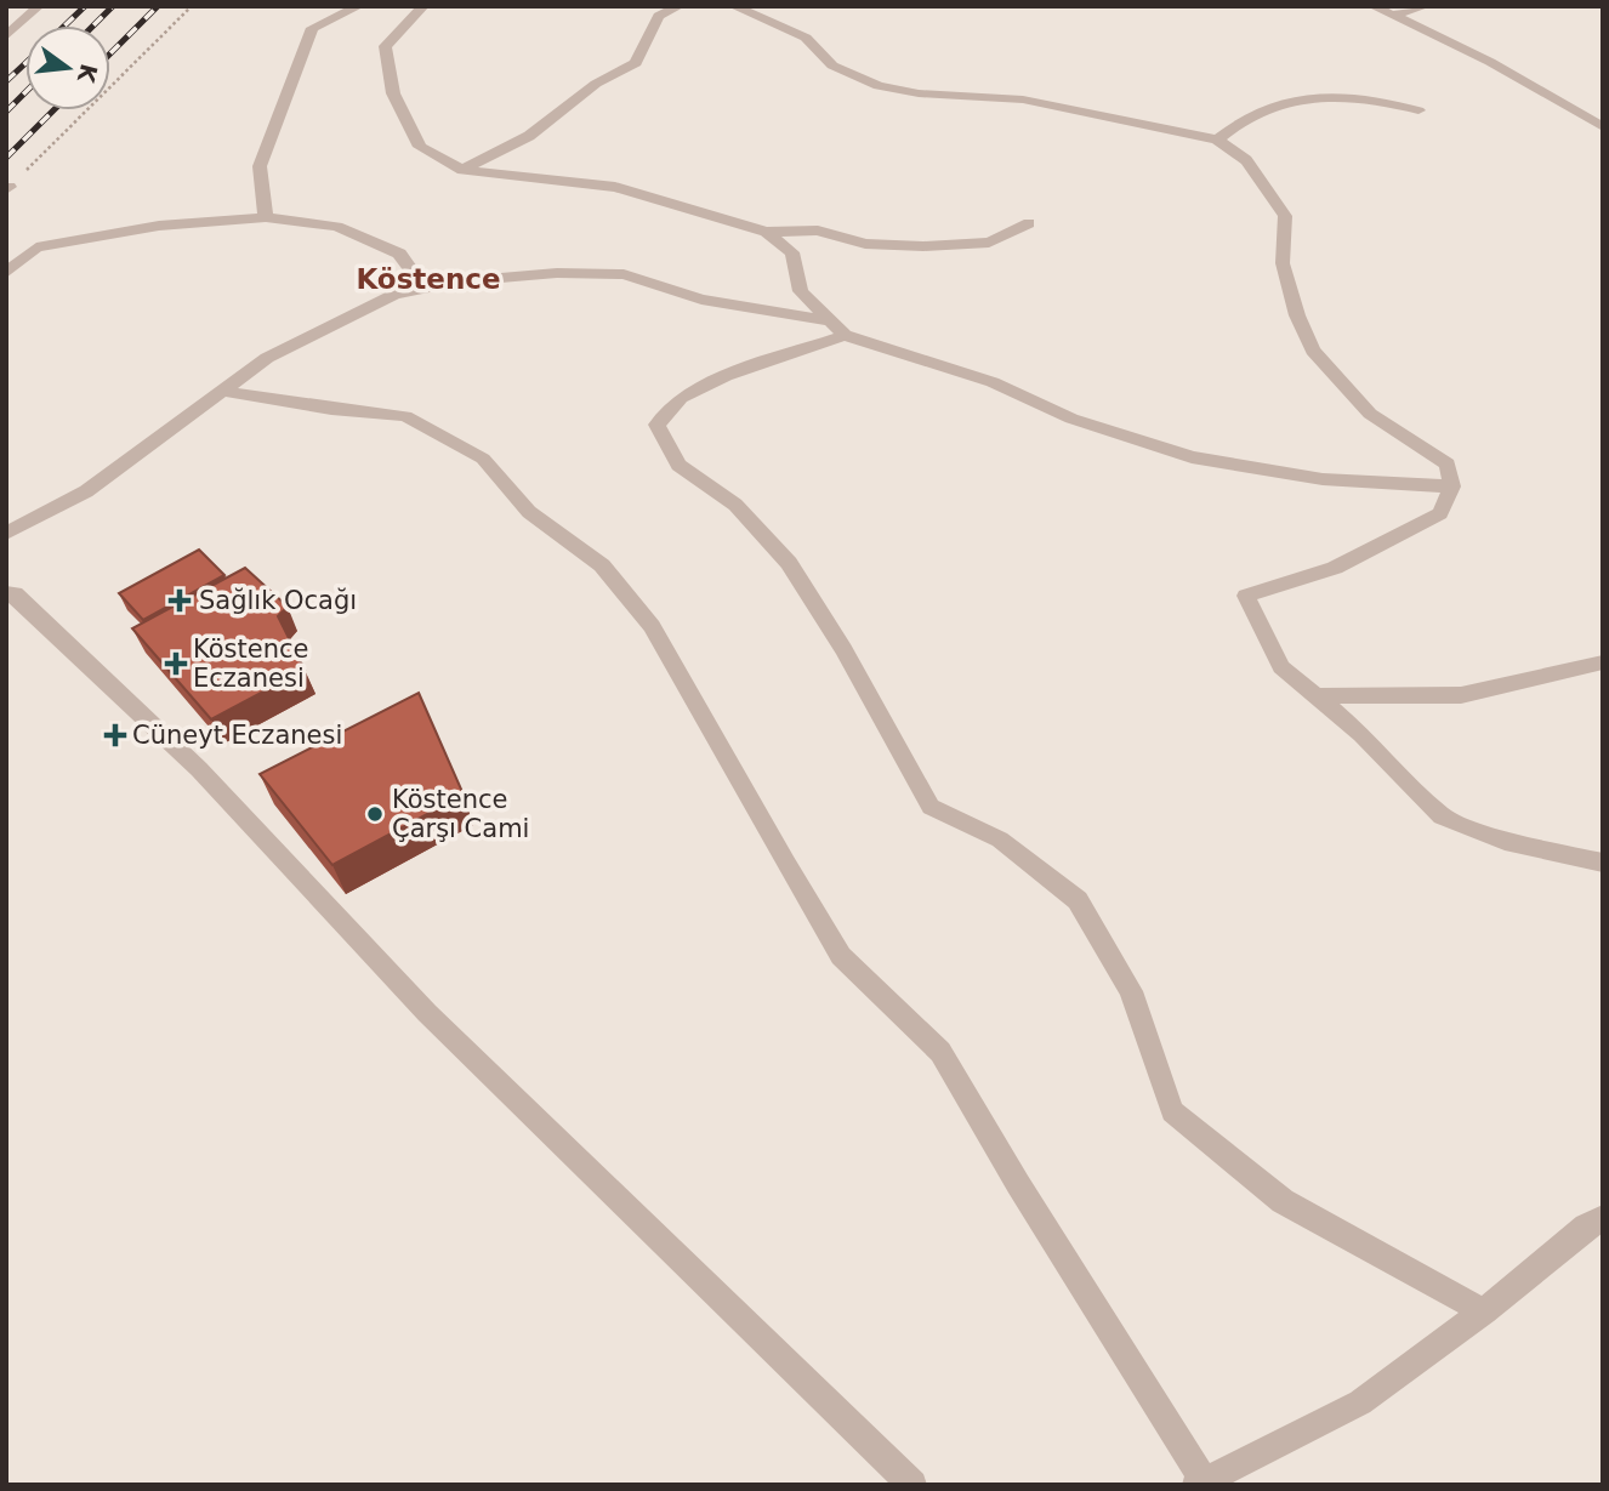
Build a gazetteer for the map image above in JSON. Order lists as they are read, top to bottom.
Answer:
{
  "districts": ["Köstence"],
  "places": {
    "health": ["Sağlık Ocağı", "Köstence Eczanesi", "Cüneyt Eczanesi"],
    "other": ["Köstence Çarşı Cami"]
  },
  "north": "right"
}
